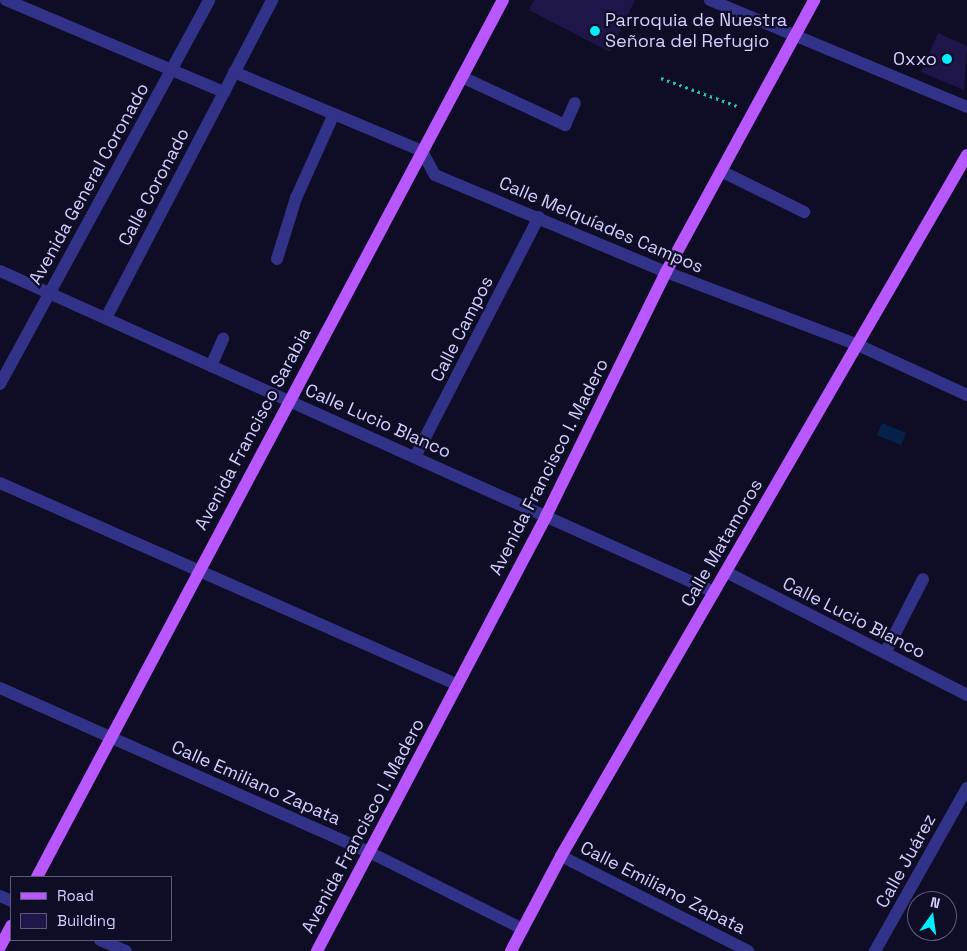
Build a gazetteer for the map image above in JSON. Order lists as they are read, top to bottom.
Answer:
{
  "streets": {
    "main road": ["Avenida Francisco Sarabia", "Avenida Francisco I. Madero", "Calle Matamoros"],
    "street": [
      "Avenida General Coronado",
      "Calle Coronado",
      "Calle Melquíades Campos",
      "Calle Campos",
      "Calle Lucio Blanco",
      "Calle Emiliano Zapata",
      "Calle Juárez"
    ]
  },
  "crossings": [
    ["Avenida General Coronado", "Calle Lucio Blanco"],
    ["Calle Coronado", "Calle Lucio Blanco"],
    ["Calle Melquíades Campos", "Calle Campos"],
    ["Calle Melquíades Campos", "Avenida Francisco Sarabia"],
    ["Calle Melquíades Campos", "Avenida Francisco I. Madero"],
    ["Calle Melquíades Campos", "Calle Matamoros"],
    ["Calle Campos", "Calle Lucio Blanco"],
    ["Calle Lucio Blanco", "Avenida Francisco Sarabia"],
    ["Calle Lucio Blanco", "Avenida Francisco I. Madero"],
    ["Calle Lucio Blanco", "Calle Matamoros"],
    ["Avenida Francisco Sarabia", "Calle Emiliano Zapata"],
    ["Avenida Francisco I. Madero", "Calle Emiliano Zapata"],
    ["Calle Matamoros", "Calle Emiliano Zapata"]
  ],
  "places": ["Parroquia de Nuestra Señora del Refugio", "Oxxo"],
  "legend": ["Road", "Building"],
  "north": "top"
}
